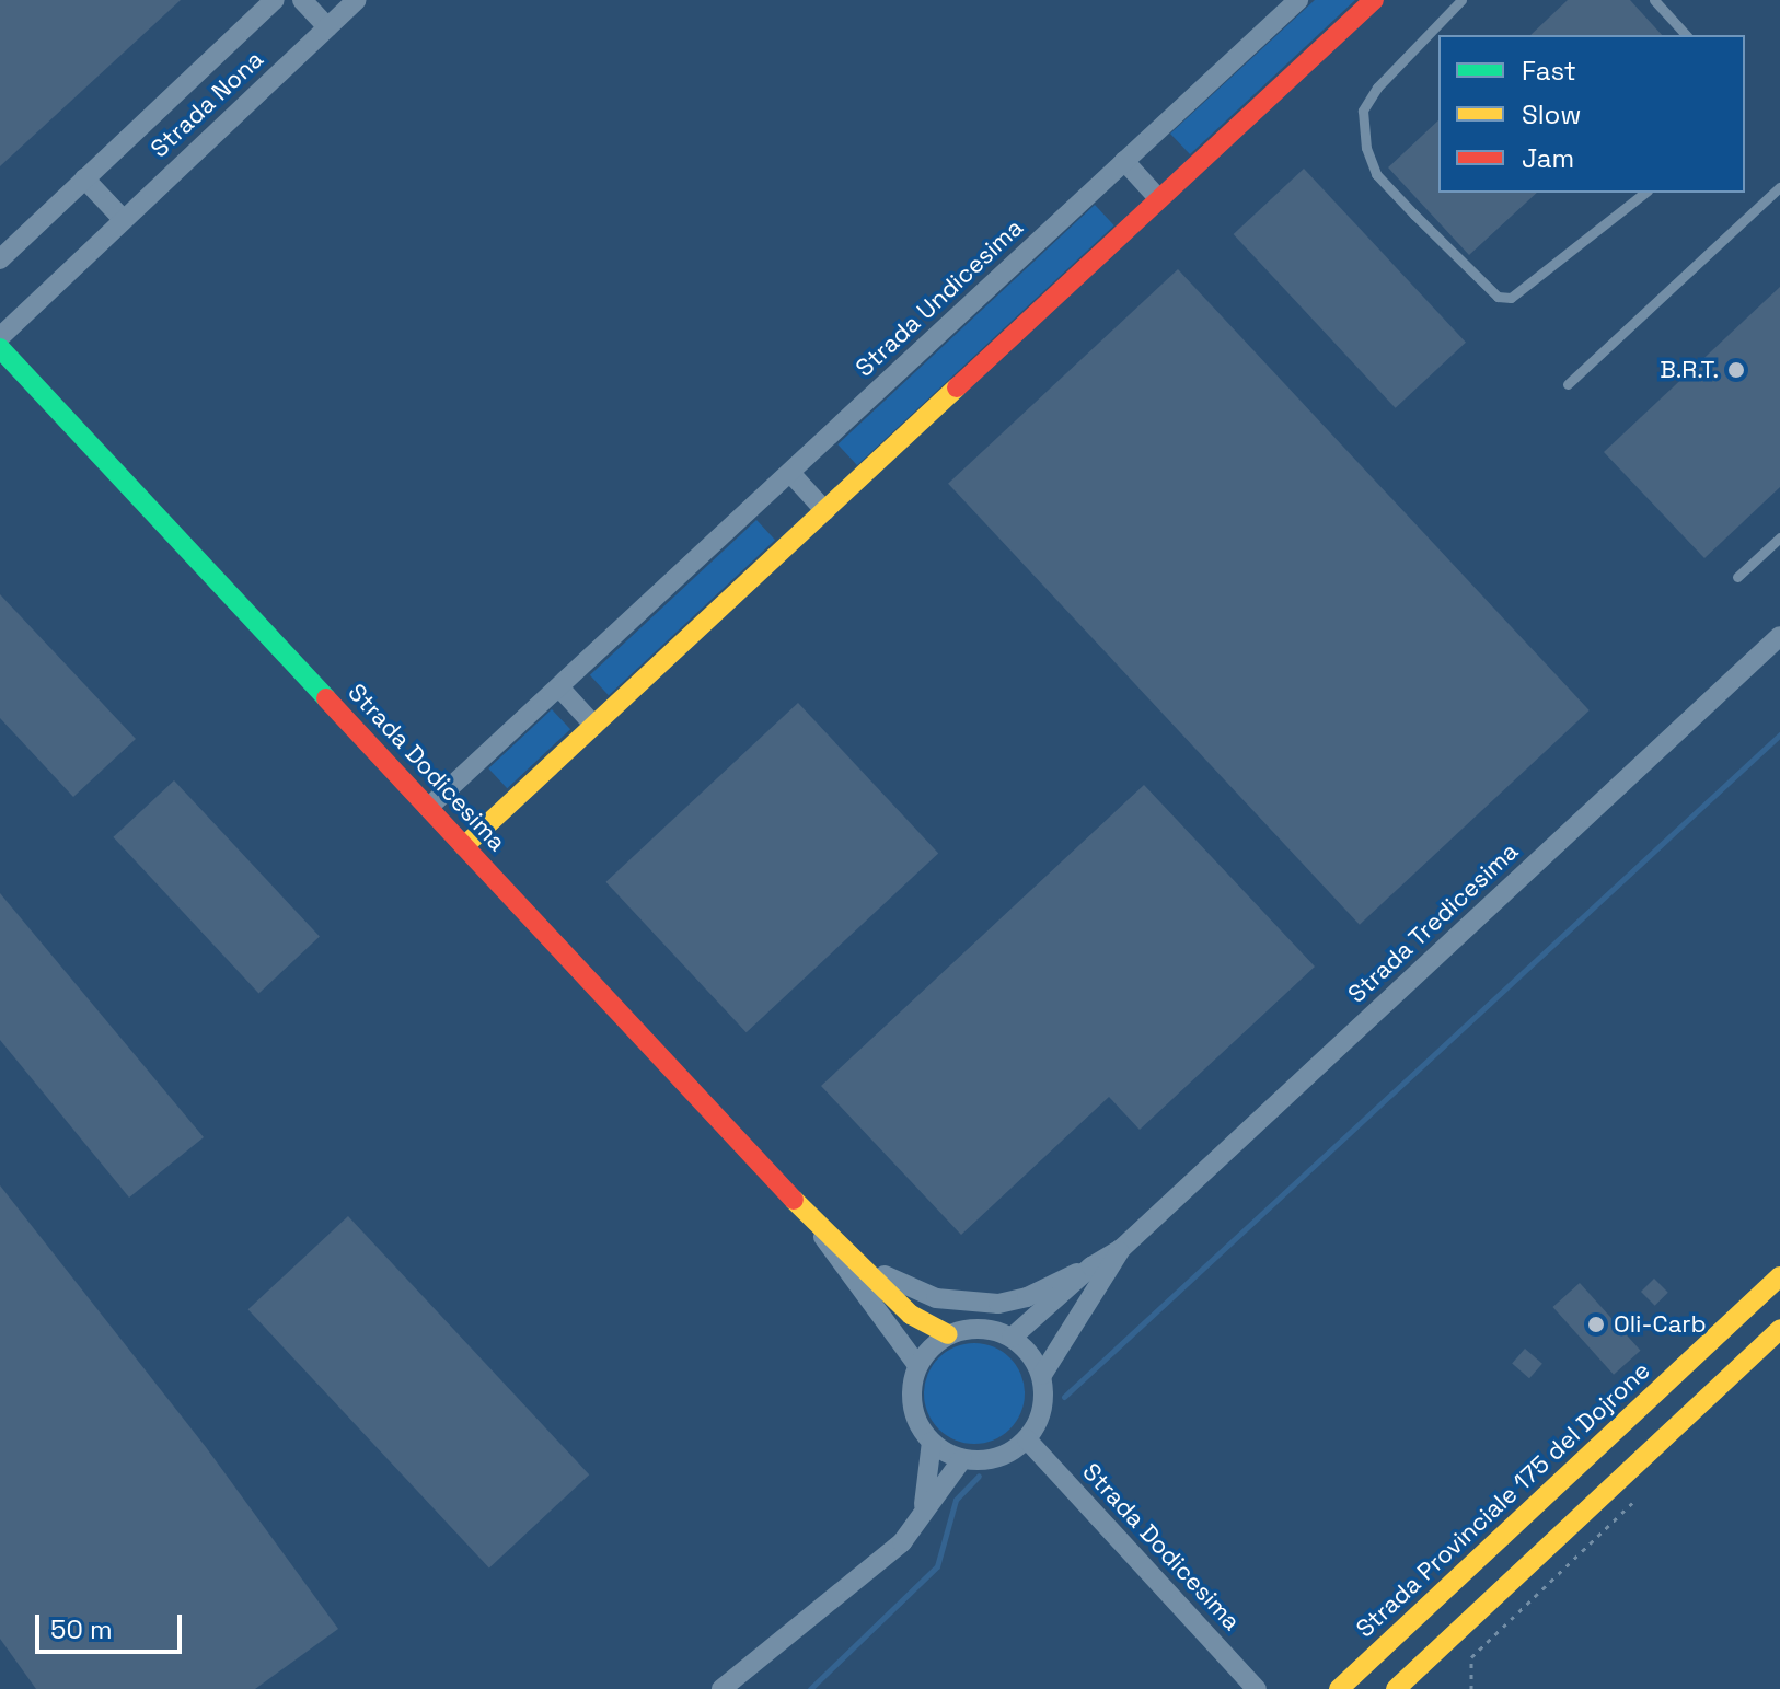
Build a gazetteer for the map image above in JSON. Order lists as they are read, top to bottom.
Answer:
{
  "streets": {
    "street": [
      "Strada Nona",
      "Strada Undicesima",
      "Strada Dodicesima",
      "Strada Tredicesima",
      "Strada Provinciale 175 del Dojrone"
    ]
  },
  "crossings": [
    ["Strada Undicesima", "Strada Dodicesima"]
  ],
  "places": ["B.R.T.", "Oli-Carb"],
  "legend": ["Fast", "Slow", "Jam"],
  "scale_bar": "50 m"
}
